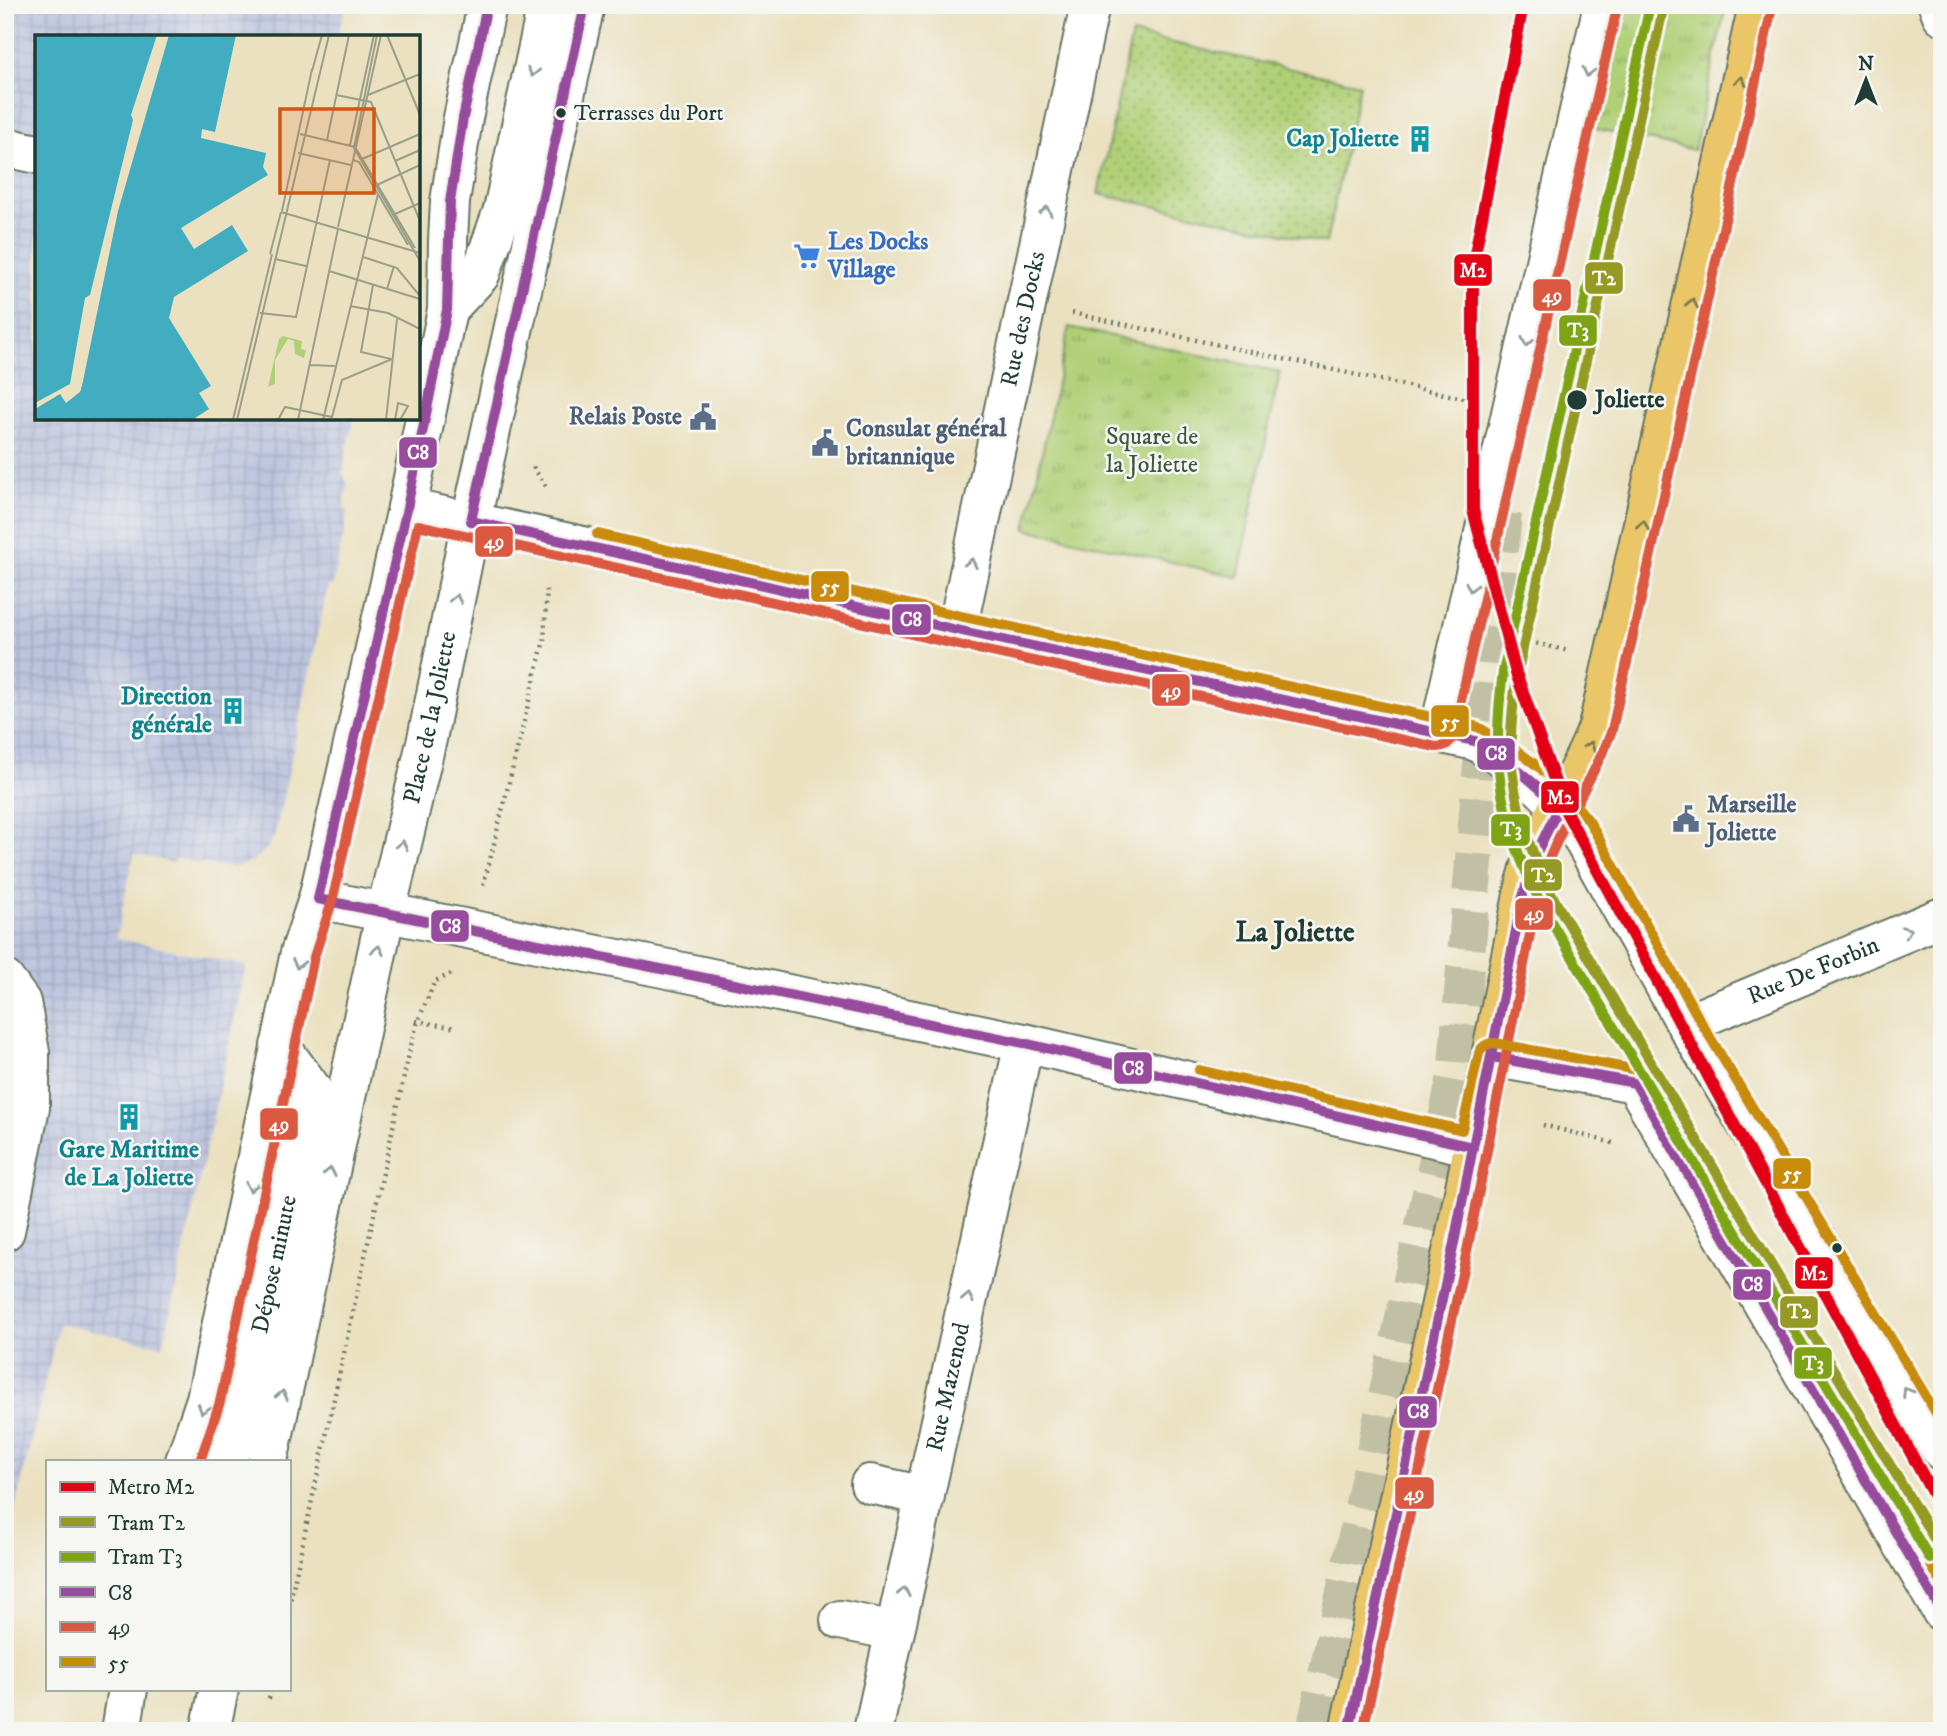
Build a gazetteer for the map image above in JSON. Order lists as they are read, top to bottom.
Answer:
{
  "streets": {
    "street": [
      "Rue des Docks",
      "Place de la Joliette",
      "Rue De Forbin",
      "Rue Mazenod"
    ]
  },
  "one_way": ["Rue des Docks", "Rue De Forbin", "Rue Mazenod"],
  "districts": ["La Joliette"],
  "parks": ["Square de la Joliette"],
  "places": {
    "other": ["Terrasses du Port", "Joliette"],
    "building": ["Cap Joliette", "Direction générale", "Gare Maritime de La Joliette"],
    "supermarket": ["Les Docks Village"],
    "public building": ["Relais Poste", "Consulat général britannique", "Marseille Joliette"]
  },
  "lines": [
    "metro line M2",
    "tram line T2",
    "tram line T3",
    "transit line C8",
    "transit line 49",
    "transit line 55"
  ],
  "legend": [
    "Metro M2",
    "Tram T2",
    "Tram T3",
    "C8",
    "49",
    "55"
  ],
  "north": "top"
}
